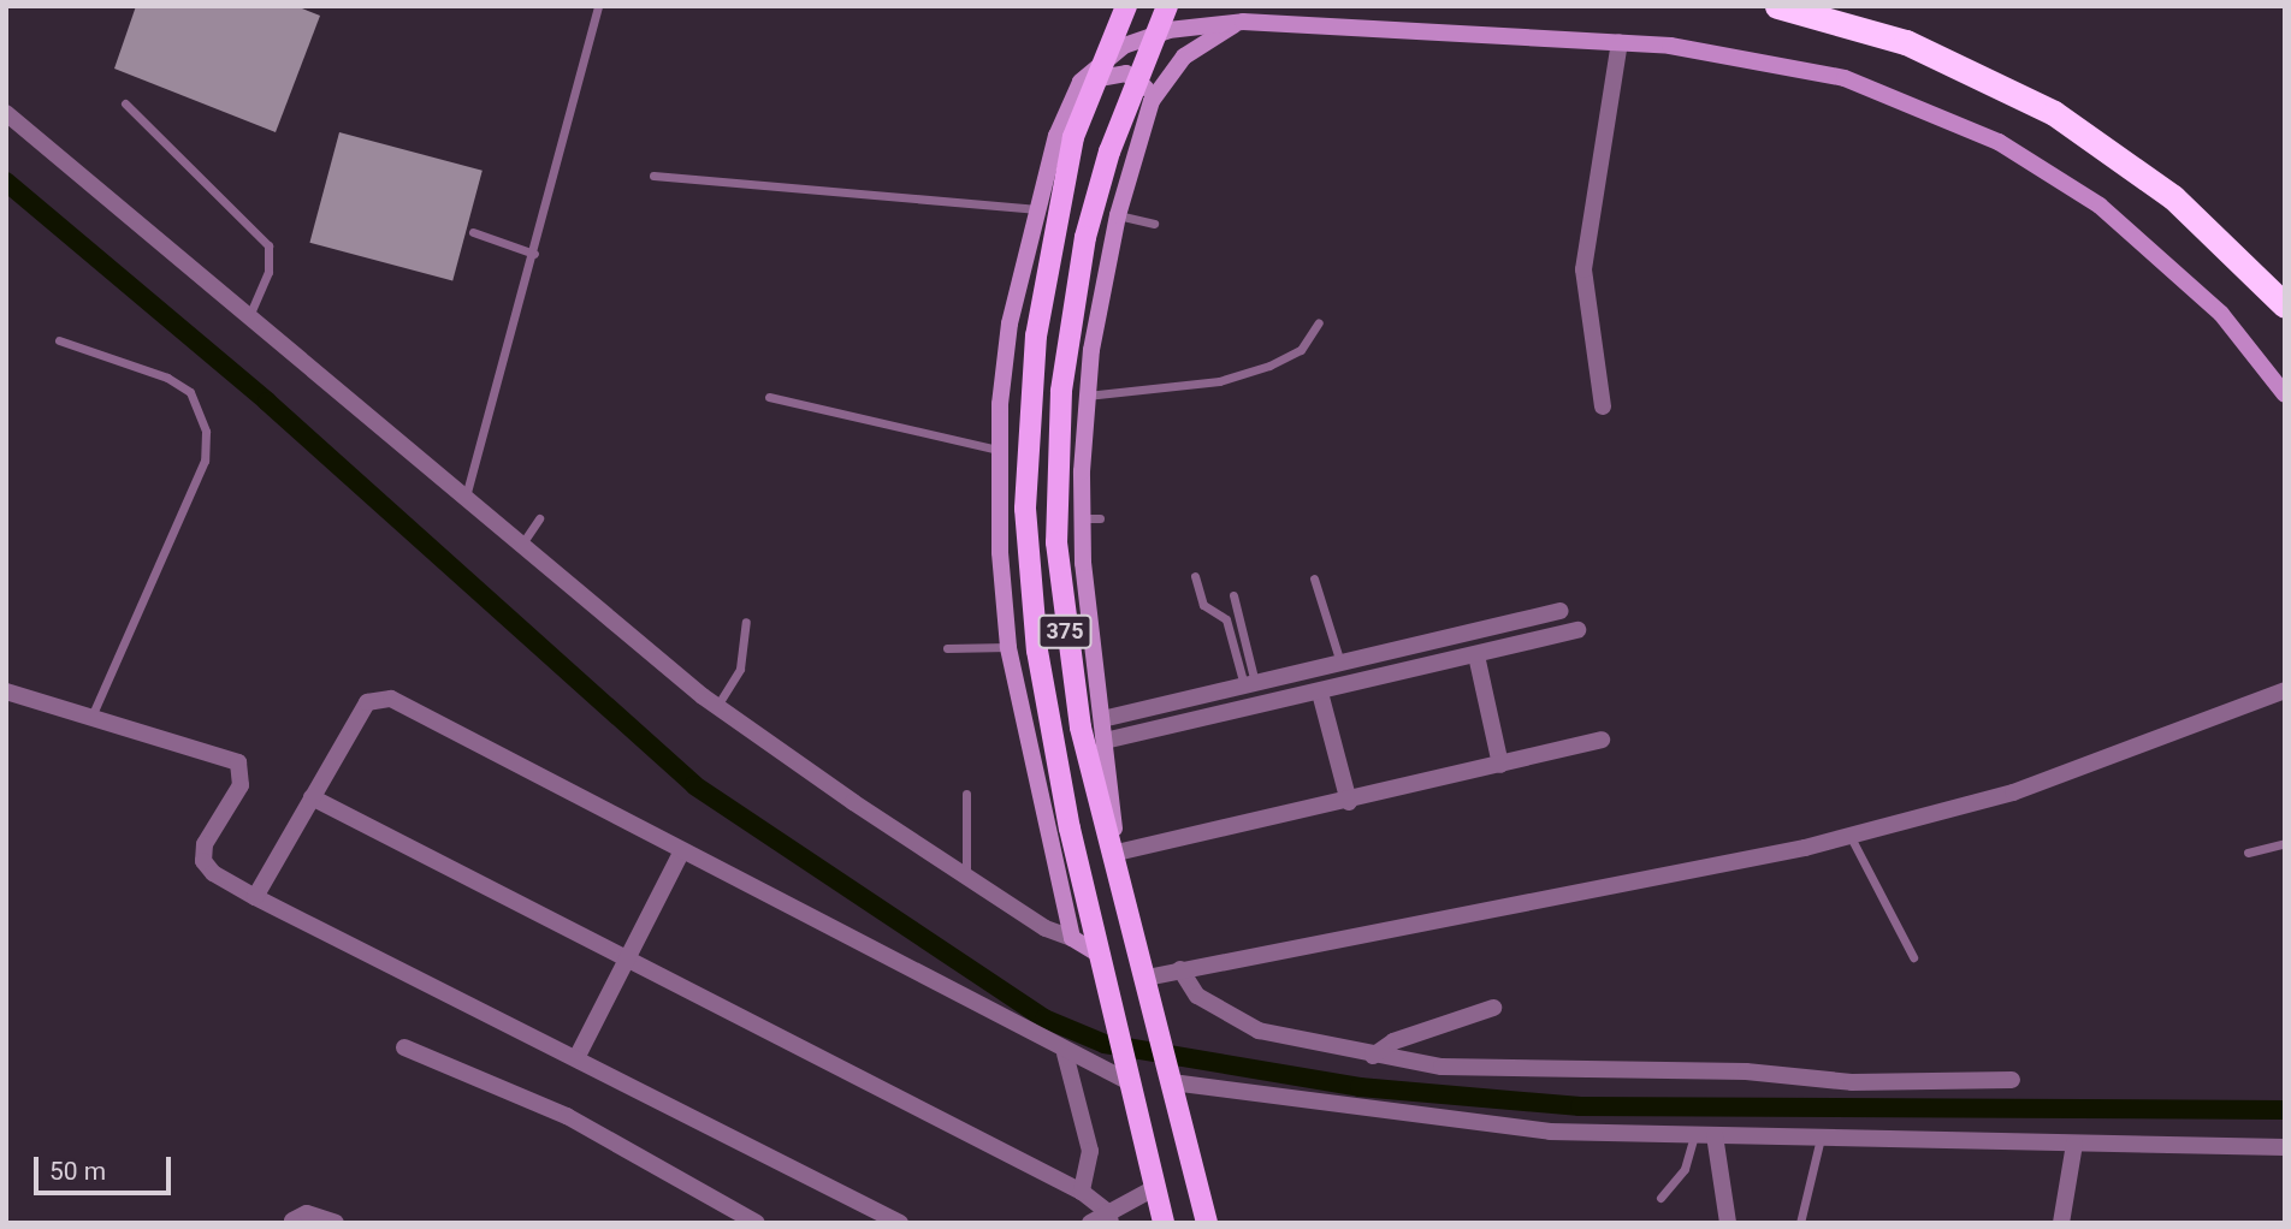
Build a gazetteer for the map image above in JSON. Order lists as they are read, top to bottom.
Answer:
{
  "streets": {
    "main road": ["375"]
  },
  "scale_bar": "50 m"
}
